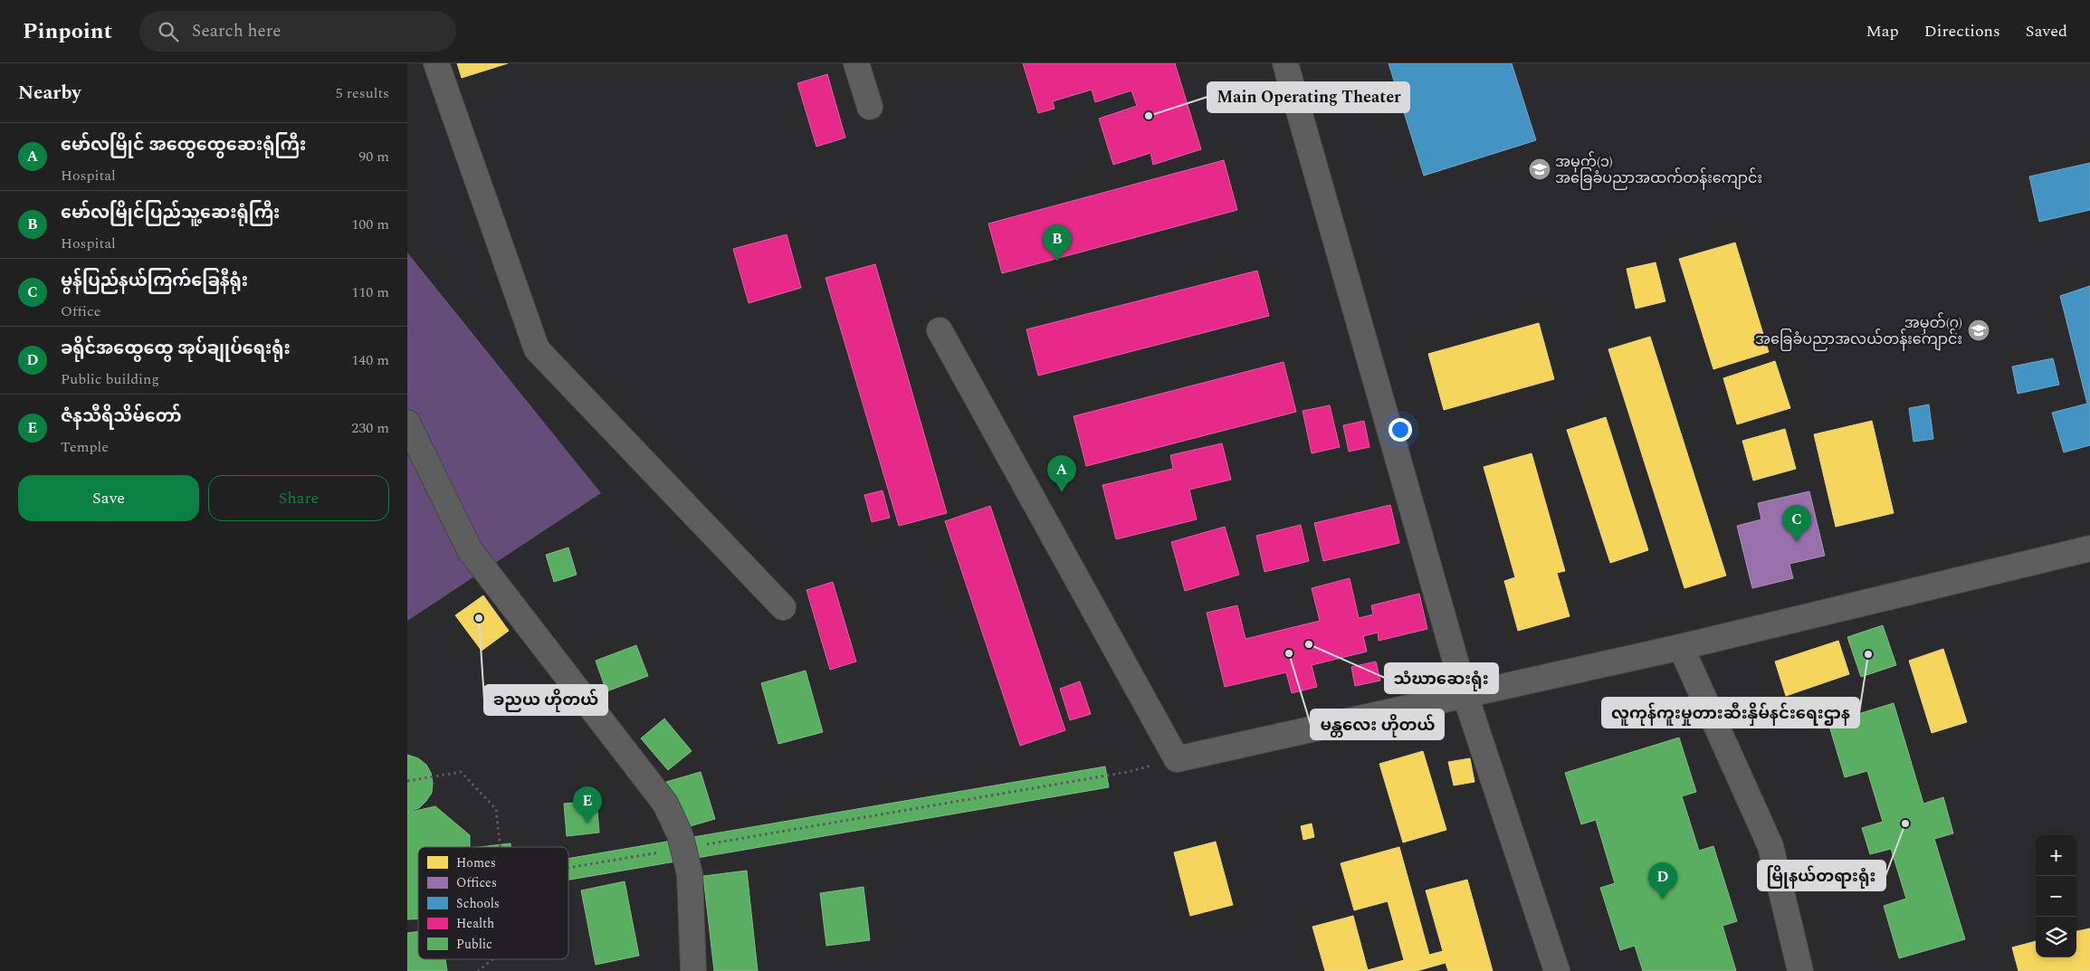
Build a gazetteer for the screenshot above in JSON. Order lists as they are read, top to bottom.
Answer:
{
  "places": {
    "other": [
      "Main Operating Theater",
      "ခညယ ဟိုတယ်",
      "သံဃာဆေးရုံး",
      "မန္တလေး ဟိုတယ်",
      "လူကုန်ကူးမှုတားဆီးနှိမ်နင်းရေးဌာန",
      "မြိုနယ်တရားရုံး"
    ],
    "school or university": ["အမှတ်(၁) အခြေခံပညာအထက်တန်းကျောင်း", "အမှတ်(၇) အခြေခံပညာအလယ်တန်းကျောင်း"]
  },
  "legend": [
    "Homes",
    "Offices",
    "Schools",
    "Health",
    "Public"
  ],
  "page": {
    "header": "Pinpoint",
    "search": "Search here",
    "nav": ["Map", "Directions", "Saved"],
    "heading": ["Nearby", "5 results"],
    "list": [
      {
        "mark": "A",
        "name": "မော်လမြိုင် အထွေထွေဆေးရုံကြီး",
        "note": "Hospital",
        "value": "90 m"
      },
      {
        "mark": "B",
        "name": "မော်လမြိုင်ပြည်သူ့ဆေးရုံကြီး",
        "note": "Hospital",
        "value": "100 m"
      },
      {
        "mark": "C",
        "name": "မွန်ပြည်နယ်ကြက်ခြေနီရုံး",
        "note": "Office",
        "value": "110 m"
      },
      {
        "mark": "D",
        "name": "ခရိုင်အထွေထွေ အုပ်ချုပ်ရေးရုံး",
        "note": "Public building",
        "value": "140 m"
      },
      {
        "mark": "E",
        "name": "ဇံနသီရိသိမ်တော်",
        "note": "Temple",
        "value": "230 m"
      }
    ],
    "pins": [
      "B",
      "A",
      "C",
      "E",
      "D"
    ],
    "buttons": ["Save", "Share"],
    "map_buttons": ["+", "−"]
  }
}
